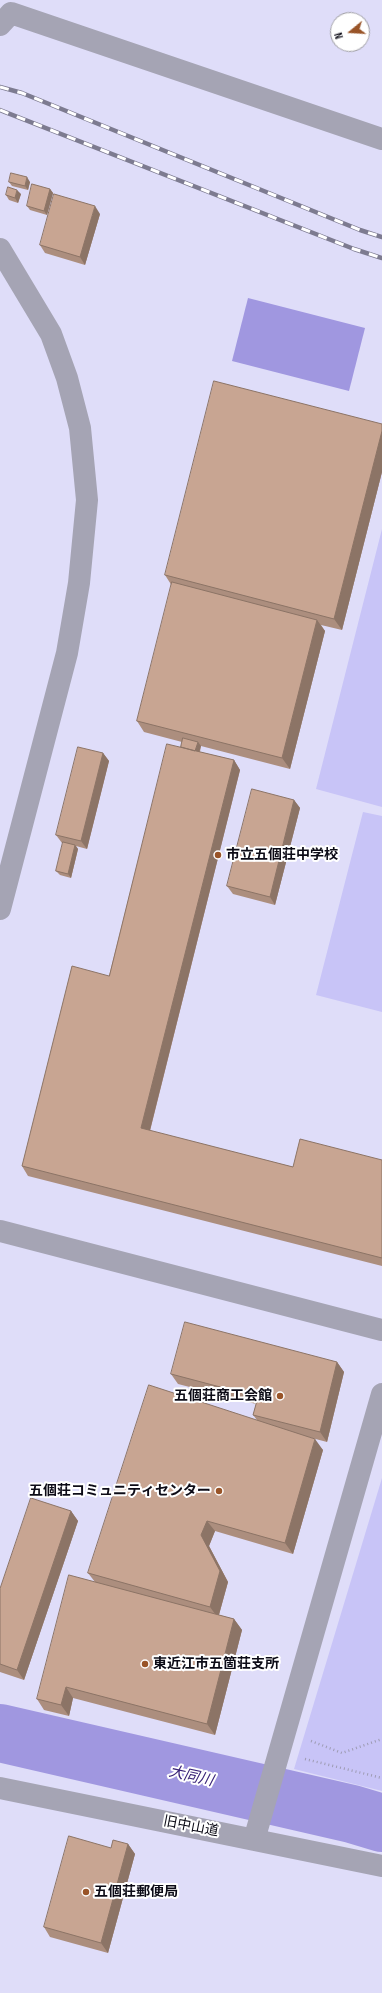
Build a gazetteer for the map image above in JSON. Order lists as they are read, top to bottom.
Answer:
{
  "streets": {
    "street": ["旧中山道"]
  },
  "water": ["大同川"],
  "places": [
    "市立五個荘中学校",
    "五個荘商工会館",
    "五個荘コミュニティセンター",
    "東近江市五箇荘支所",
    "五個荘郵便局"
  ],
  "north": "left"
}
